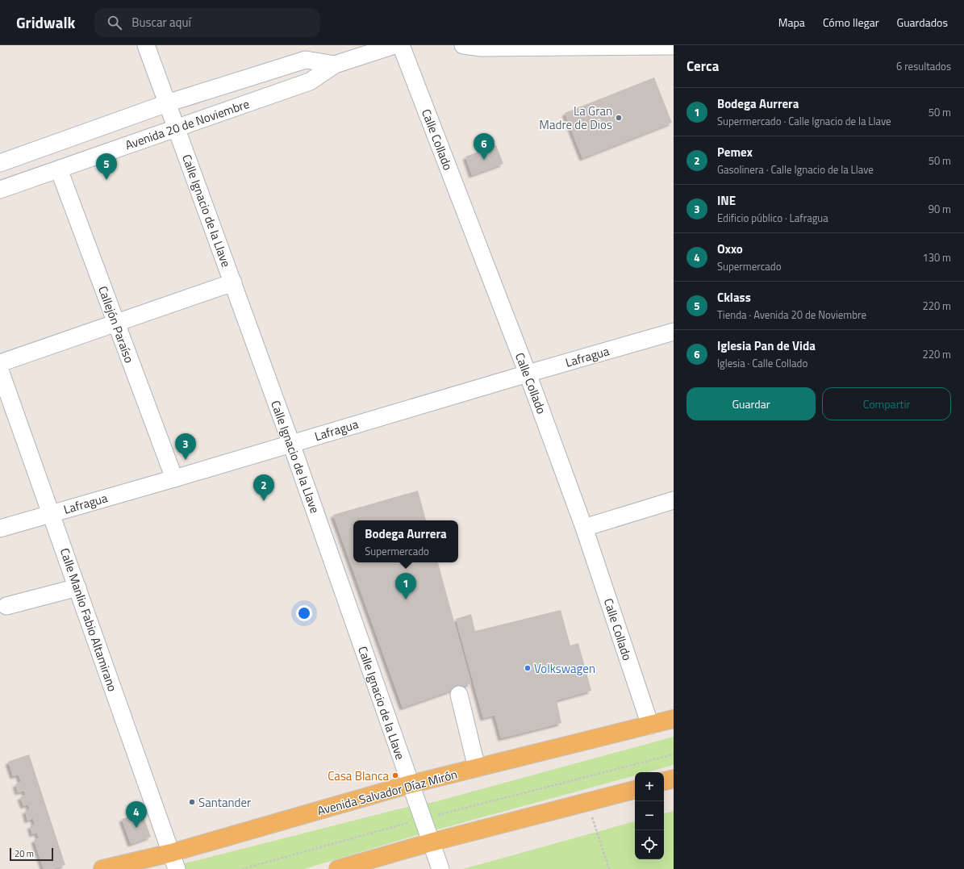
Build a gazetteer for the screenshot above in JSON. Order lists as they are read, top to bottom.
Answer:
{
  "streets": {
    "main road": ["Avenida Salvador Díaz Mirón"],
    "street": [
      "Avenida 20 de Noviembre",
      "Calle Collado",
      "Calle Ignacio de la Llave",
      "Callejón Paraíso",
      "Lafragua",
      "Calle Manlio Fabio Altamirano"
    ]
  },
  "crossings": [
    ["Avenida 20 de Noviembre", "Calle Ignacio de la Llave"],
    ["Avenida 20 de Noviembre", "Callejón Paraíso"],
    ["Calle Collado", "Lafragua"],
    ["Calle Collado", "Avenida Salvador Díaz Mirón"],
    ["Calle Ignacio de la Llave", "Lafragua"],
    ["Calle Ignacio de la Llave", "Avenida Salvador Díaz Mirón"],
    ["Callejón Paraíso", "Lafragua"],
    ["Lafragua", "Calle Manlio Fabio Altamirano"],
    ["Calle Manlio Fabio Altamirano", "Avenida Salvador Díaz Mirón"]
  ],
  "places": [
    "La Gran Madre de Dios",
    "Volkswagen",
    "Casa Blanca",
    "Santander"
  ],
  "scale_bar": "20 m",
  "page": {
    "header": "Gridwalk",
    "search": "Buscar aquí",
    "nav": ["Mapa", "Cómo llegar", "Guardados"],
    "heading": ["Cerca", "6 resultados"],
    "list": [
      {
        "mark": "1",
        "name": "Bodega Aurrera",
        "note": "Supermercado · Calle Ignacio de la Llave",
        "value": "50 m"
      },
      {
        "mark": "2",
        "name": "Pemex",
        "note": "Gasolinera · Calle Ignacio de la Llave",
        "value": "50 m"
      },
      {
        "mark": "3",
        "name": "INE",
        "note": "Edificio público · Lafragua",
        "value": "90 m"
      },
      {
        "mark": "4",
        "name": "Oxxo",
        "note": "Supermercado",
        "value": "130 m"
      },
      {
        "mark": "5",
        "name": "Cklass",
        "note": "Tienda · Avenida 20 de Noviembre",
        "value": "220 m"
      },
      {
        "mark": "6",
        "name": "Iglesia Pan de Vida",
        "note": "Iglesia · Calle Collado",
        "value": "220 m"
      }
    ],
    "pins": [
      "6",
      "5",
      "3",
      "2",
      "1",
      "4"
    ],
    "buttons": ["Guardar", "Compartir"],
    "popup": ["Bodega Aurrera", "Supermercado"],
    "map_buttons": ["+", "−"],
    "scale": "20 m"
  }
}
